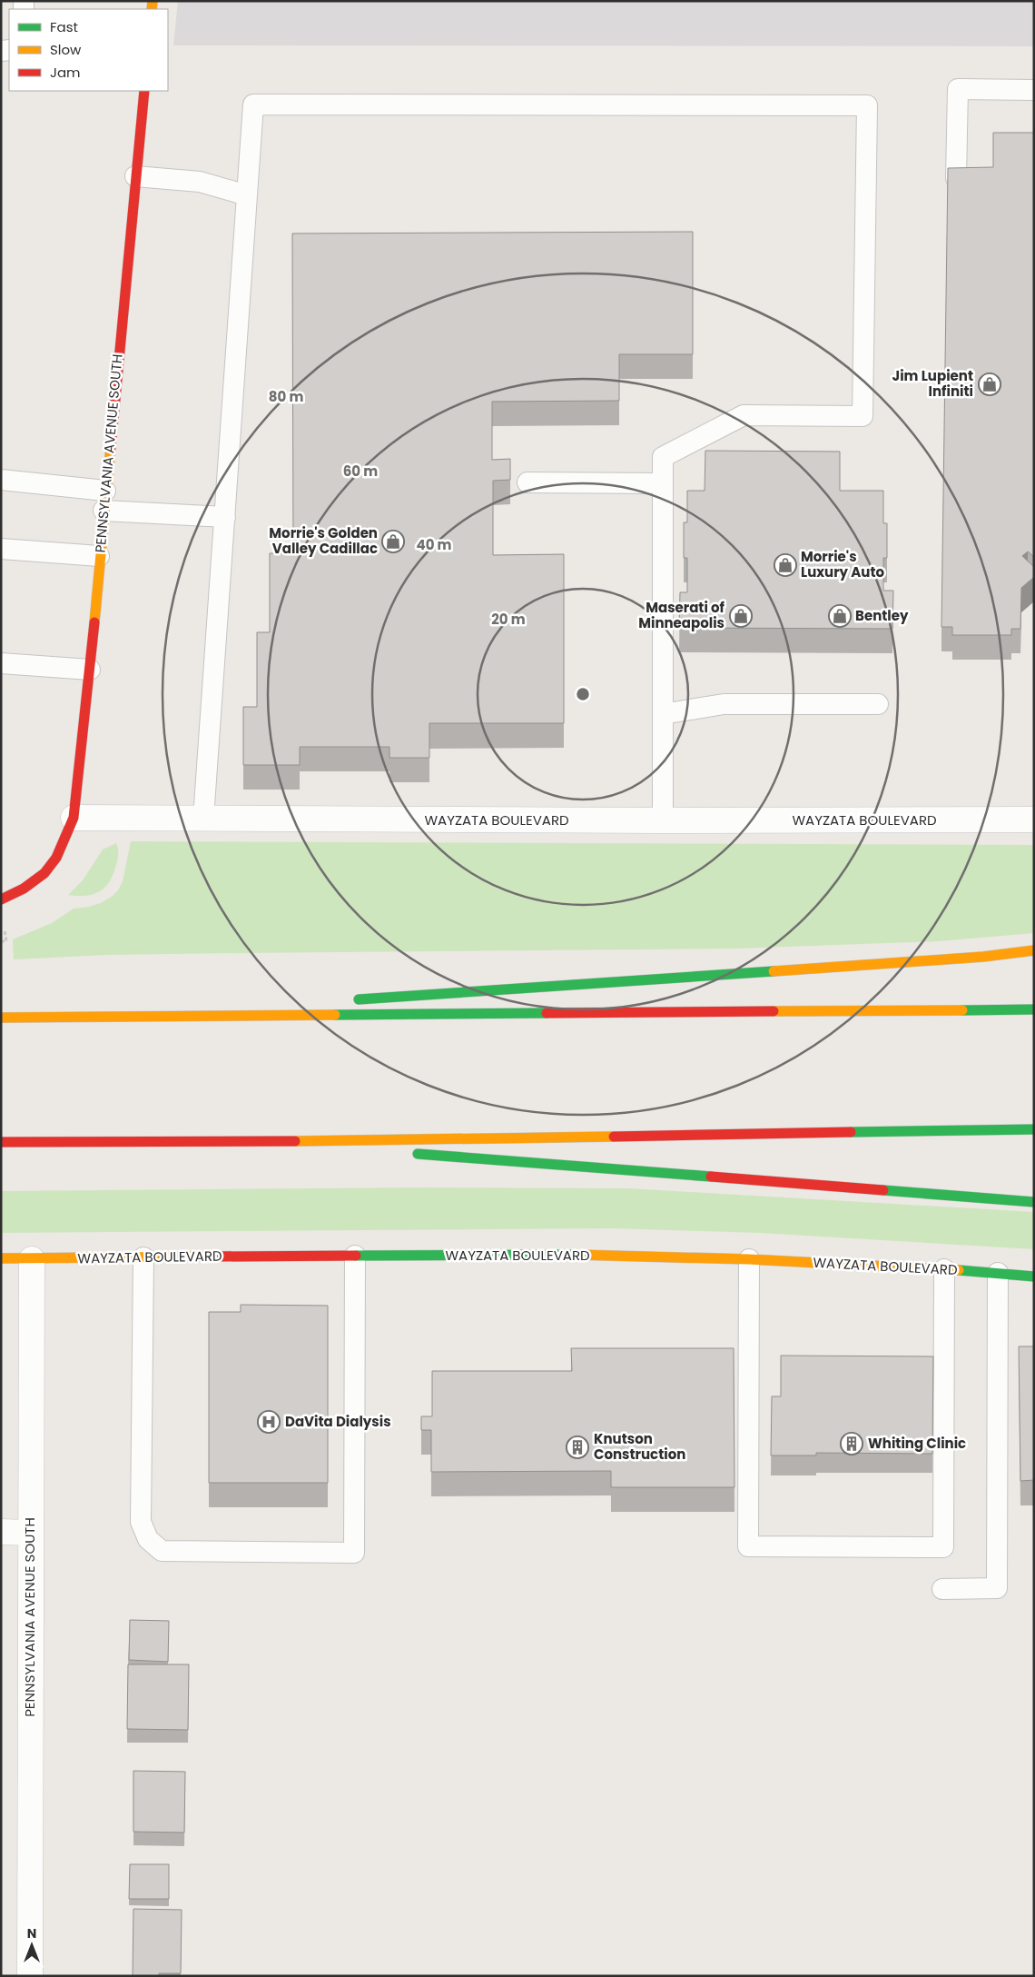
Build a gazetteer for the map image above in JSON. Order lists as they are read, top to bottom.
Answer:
{
  "streets": {
    "main road": ["PENNSYLVANIA AVENUE SOUTH", "WAYZATA BOULEVARD"]
  },
  "crossings": [
    ["PENNSYLVANIA AVENUE SOUTH", "WAYZATA BOULEVARD"]
  ],
  "places": {
    "shop": [
      "Jim Lupient Infiniti",
      "Morrie's Golden Valley Cadillac",
      "Morrie's Luxury Auto",
      "Maserati of Minneapolis",
      "Bentley"
    ],
    "hospital": ["DaVita Dialysis"],
    "building": ["Whiting Clinic", "Knutson Construction"]
  },
  "legend": ["Fast", "Slow", "Jam"],
  "north": "top",
  "rings": [
    "80 m",
    "60 m",
    "40 m",
    "20 m"
  ]
}
